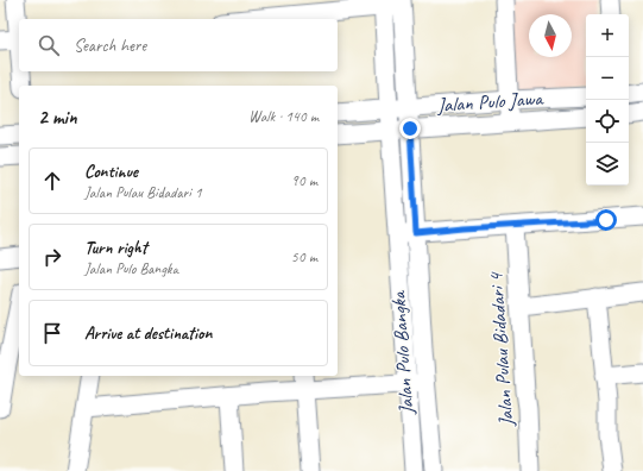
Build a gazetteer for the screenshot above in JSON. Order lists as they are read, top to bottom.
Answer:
{
  "streets": {
    "street": ["Jalan Pulo Jawa", "Jalan Pulau Bidadari 4", "Jalan Pulo Bangka"]
  },
  "crossings": [
    ["Jalan Pulo Jawa", "Jalan Pulo Bangka"]
  ],
  "north": "bottom",
  "page": {
    "map_buttons": ["+", "−"],
    "search": "Search here",
    "heading": ["2 min", "Walk · 140 m"],
    "list": [
      ["Continue", "Jalan Pulau Bidadari 1", "90 m"],
      ["Turn right", "Jalan Pulo Bangka", "50 m"],
      "Arrive at destination"
    ]
  }
}
